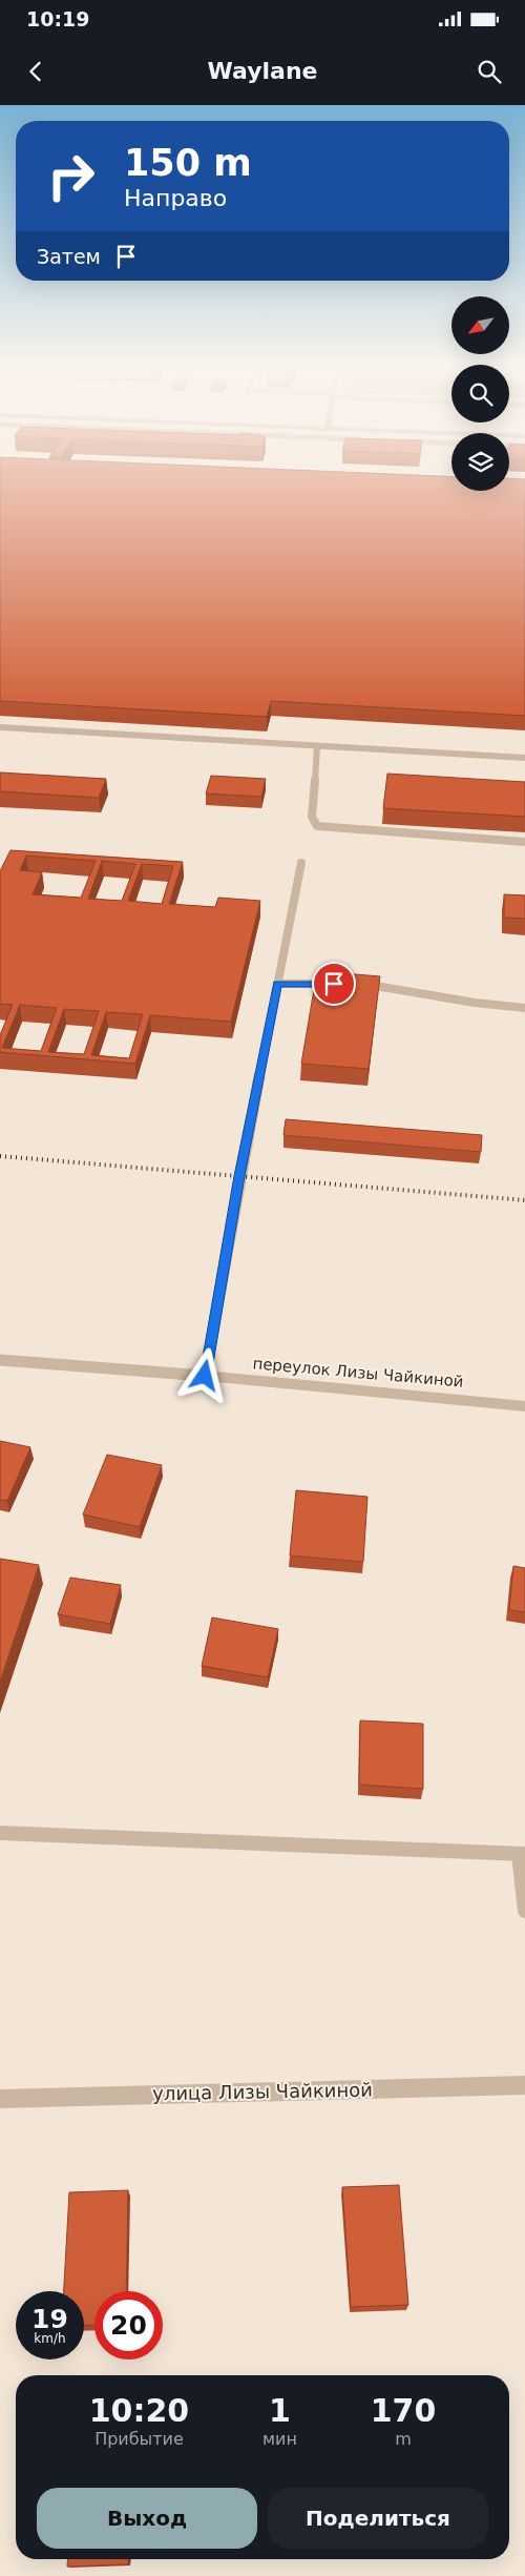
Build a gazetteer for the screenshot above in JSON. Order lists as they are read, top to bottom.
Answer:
{
  "streets": {
    "street": ["переулок Лизы Чайкиной", "улица Лизы Чайкиной"]
  },
  "north": "bottom left",
  "page": {
    "status": "10:19",
    "header": "Waylane",
    "turn": ["150 m", "Направо"],
    "then": "Затем",
    "speed": "19 km/h",
    "limit": "20",
    "eta": [
      "10:20",
      "Прибытие",
      "1",
      "мин",
      "170",
      "m"
    ],
    "buttons": ["Выход", "Поделиться"]
  }
}
